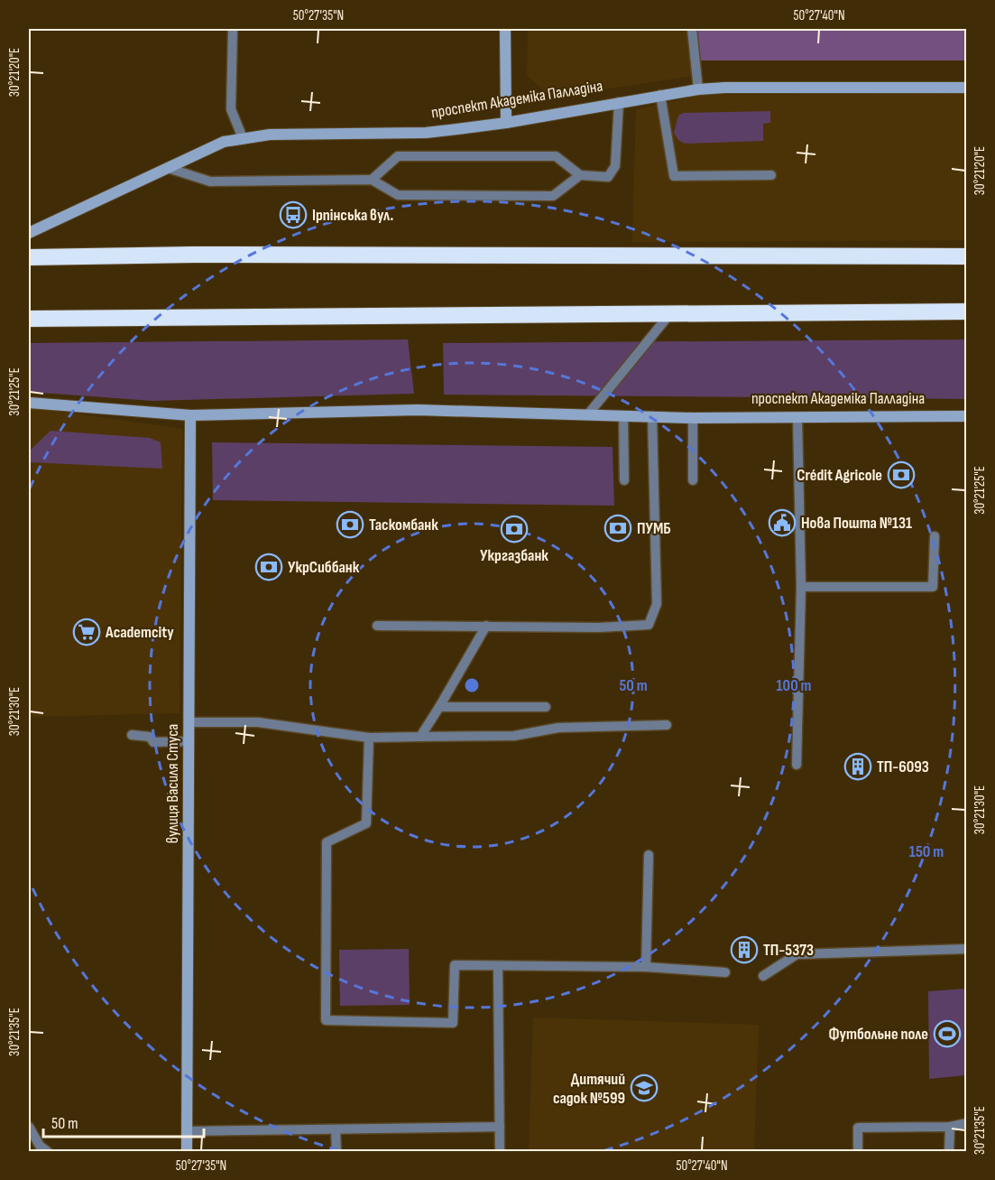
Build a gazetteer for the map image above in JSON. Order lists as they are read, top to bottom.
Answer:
{
  "streets": {
    "street": ["проспект Академіка Палладіна", "вулиця Василя Стуса"]
  },
  "crossings": [
    ["проспект Академіка Палладіна", "вулиця Василя Стуса"]
  ],
  "places": {
    "bus stop": ["Ірпінська вул."],
    "bank": [
      "Crédit Agricole",
      "Таскомбанк",
      "ПУМБ",
      "Укргазбанк",
      "УкрСиббанк"
    ],
    "public building": ["Нова Пошта №131"],
    "supermarket": ["Academcity"],
    "building": ["ТП-6093", "ТП-5373"],
    "sports": ["Футбольне поле"],
    "school or university": ["Дитячий садок №599"]
  },
  "scale_bar": "50 m",
  "coordinates": [
    "50°27'35\"N",
    "50°27'40\"N",
    "30°21'20\"E",
    "30°21'25\"E",
    "30°21'30\"E",
    "30°21'35\"E"
  ],
  "rings": ["50 m", "100 m", "150 m"]
}
